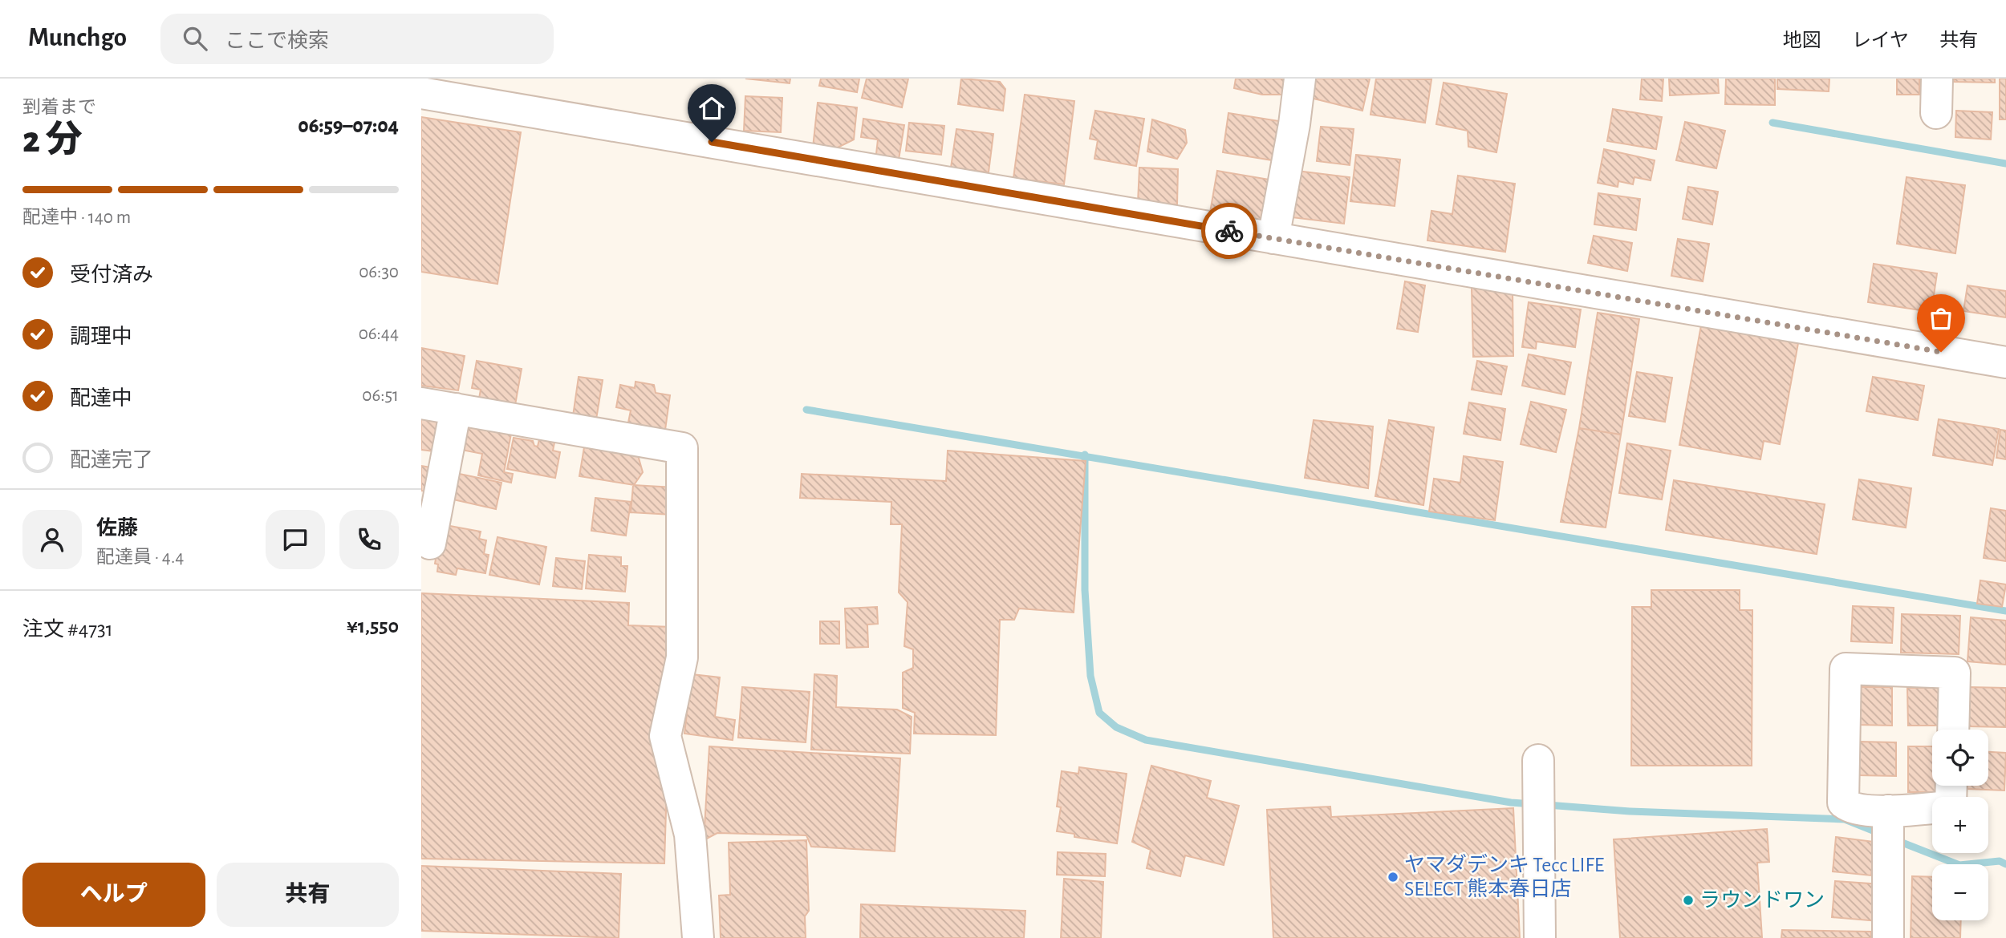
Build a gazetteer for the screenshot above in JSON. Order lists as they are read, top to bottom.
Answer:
{
  "places": ["ヤマダデンキ Tecc LIFE SELECT 熊本春日店", "ラウンドワン"],
  "page": {
    "header": "Munchgo",
    "search": "ここで検索",
    "nav": ["地図", "レイヤ", "共有"],
    "heading": ["2 分", "到着まで", "06:59–07:04"],
    "panel": [
      "佐藤",
      "配達員 · 4.4",
      "注文 #4731",
      "¥1,550"
    ],
    "bar": "配達中 · 140 m",
    "list": [
      ["受付済み", "06:30"],
      ["調理中", "06:44"],
      ["配達中", "06:51"],
      "配達完了"
    ],
    "map_buttons": ["+", "−"],
    "buttons": ["ヘルプ", "共有"]
  }
}
